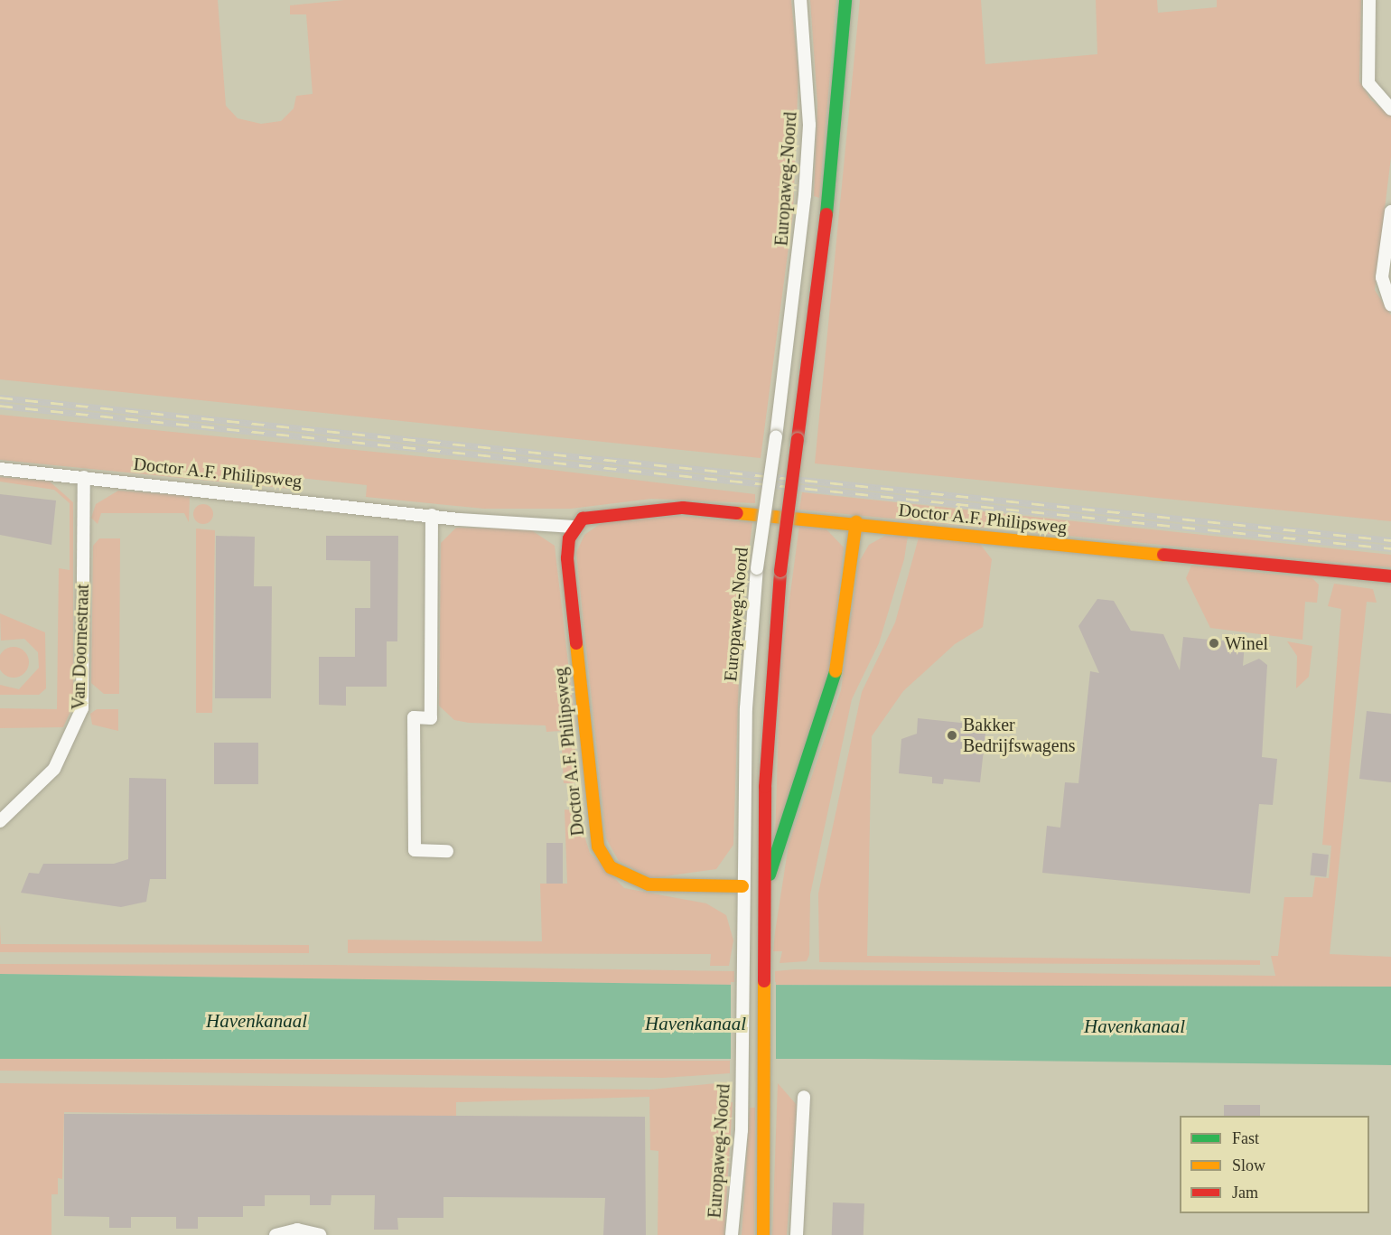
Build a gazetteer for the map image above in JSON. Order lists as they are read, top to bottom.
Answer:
{
  "streets": {
    "main road": ["Doctor A.F. Philipsweg"],
    "street": ["Europaweg-Noord", "Van Doornestraat"]
  },
  "crossings": [
    ["Europaweg-Noord", "Doctor A.F. Philipsweg"],
    ["Doctor A.F. Philipsweg", "Van Doornestraat"]
  ],
  "water": ["Havenkanaal"],
  "places": ["Winel", "Bakker Bedrijfswagens"],
  "legend": ["Fast", "Slow", "Jam"]
}
